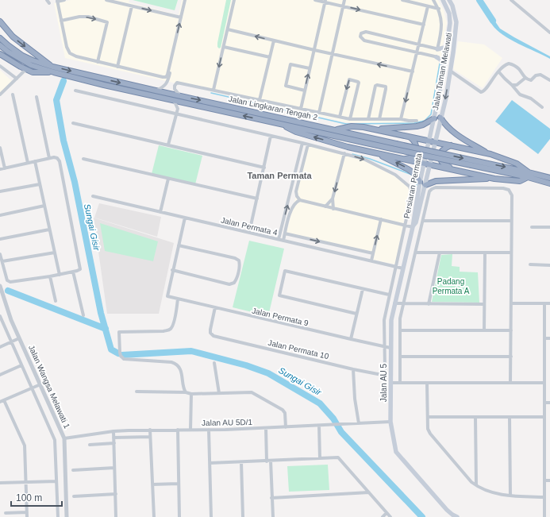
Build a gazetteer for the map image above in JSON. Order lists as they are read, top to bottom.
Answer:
{
  "streets": {
    "highway": ["Jalan Lingkaran Tengah 2"],
    "main road": ["Jalan Taman Melawati", "Persiaran Permata", "Jalan AU 5"],
    "street": [
      "Jalan Permata 4",
      "Jalan Permata 9",
      "Jalan Permata 10",
      "Jalan Wangsa Melawati 1",
      "Jalan AU 5D/1"
    ]
  },
  "crossings": [
    ["Jalan Taman Melawati", "Persiaran Permata"],
    ["Persiaran Permata", "Jalan Permata 4"],
    ["Persiaran Permata", "Jalan Permata 9"],
    ["Persiaran Permata", "Jalan Permata 10"],
    ["Persiaran Permata", "Jalan AU 5"],
    ["Jalan Permata 4", "Jalan AU 5"],
    ["Jalan Permata 9", "Jalan Permata 10"],
    ["Jalan Permata 9", "Jalan AU 5"],
    ["Jalan AU 5", "Jalan AU 5D/1"],
    ["Jalan Wangsa Melawati 1", "Jalan AU 5D/1"]
  ],
  "districts": ["Taman Permata"],
  "water": ["Sungai Gisir"],
  "parks": ["Padang Permata A"],
  "scale_bar": "100 m"
}
